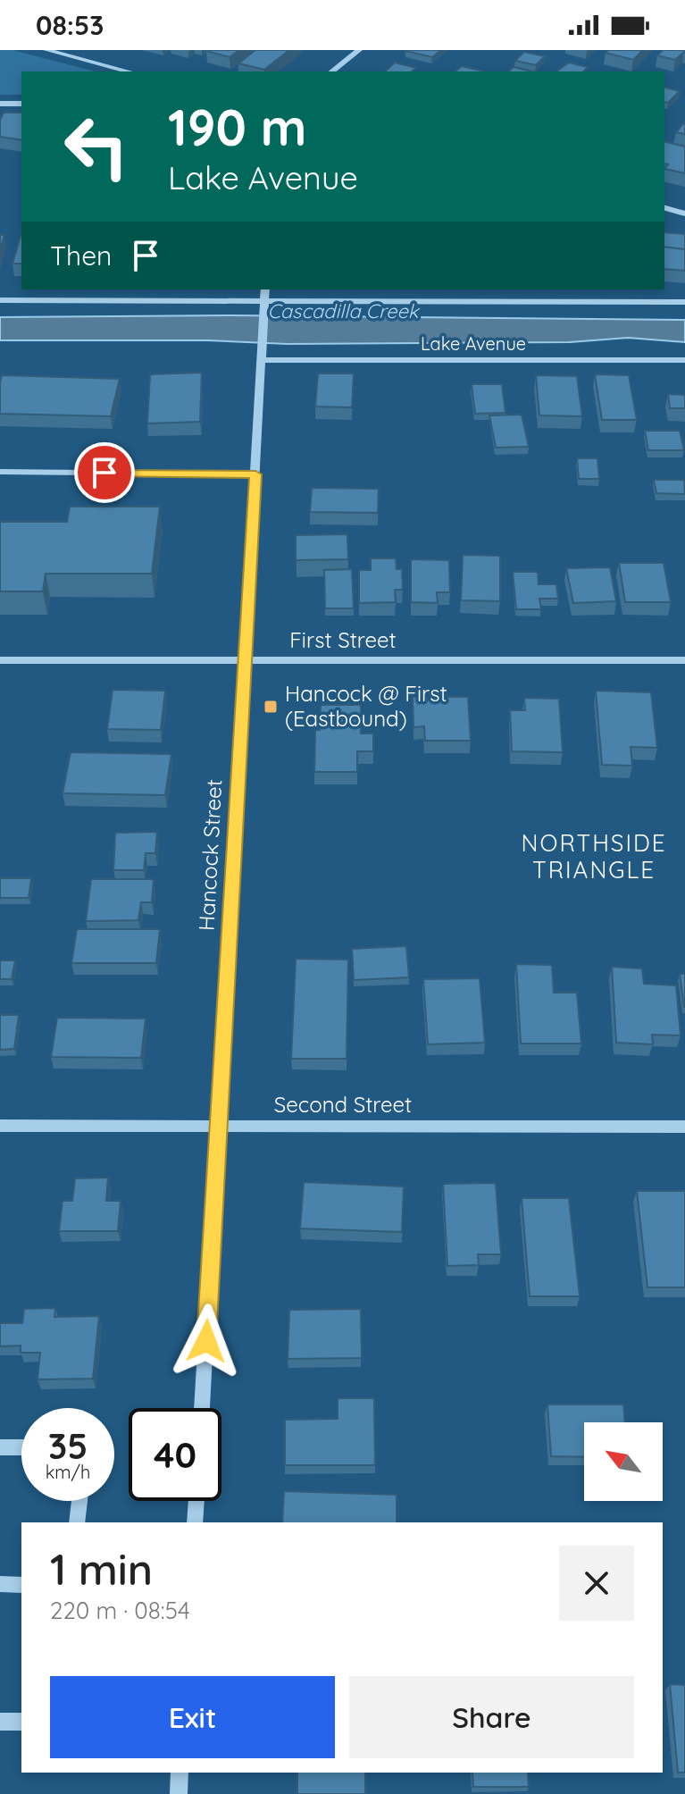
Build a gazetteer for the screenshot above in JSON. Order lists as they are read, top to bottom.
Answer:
{
  "streets": {
    "street": [
      "Lake Avenue",
      "First Street",
      "Hancock Street",
      "Second Street"
    ]
  },
  "crossings": [
    ["Lake Avenue", "Hancock Street"],
    ["First Street", "Hancock Street"],
    ["Hancock Street", "Second Street"]
  ],
  "districts": ["NORTHSIDE TRIANGLE"],
  "water": ["Cascadilla Creek"],
  "places": {
    "transit": ["Hancock @ First (Eastbound)"]
  },
  "north": "top left",
  "page": {
    "status": "08:53",
    "turn": ["190 m", "Lake Avenue"],
    "then": "Then",
    "speed": "35 km/h",
    "limit": "40",
    "heading": ["1 min", "220 m · 08:54"],
    "buttons": ["Exit", "Share"]
  }
}
